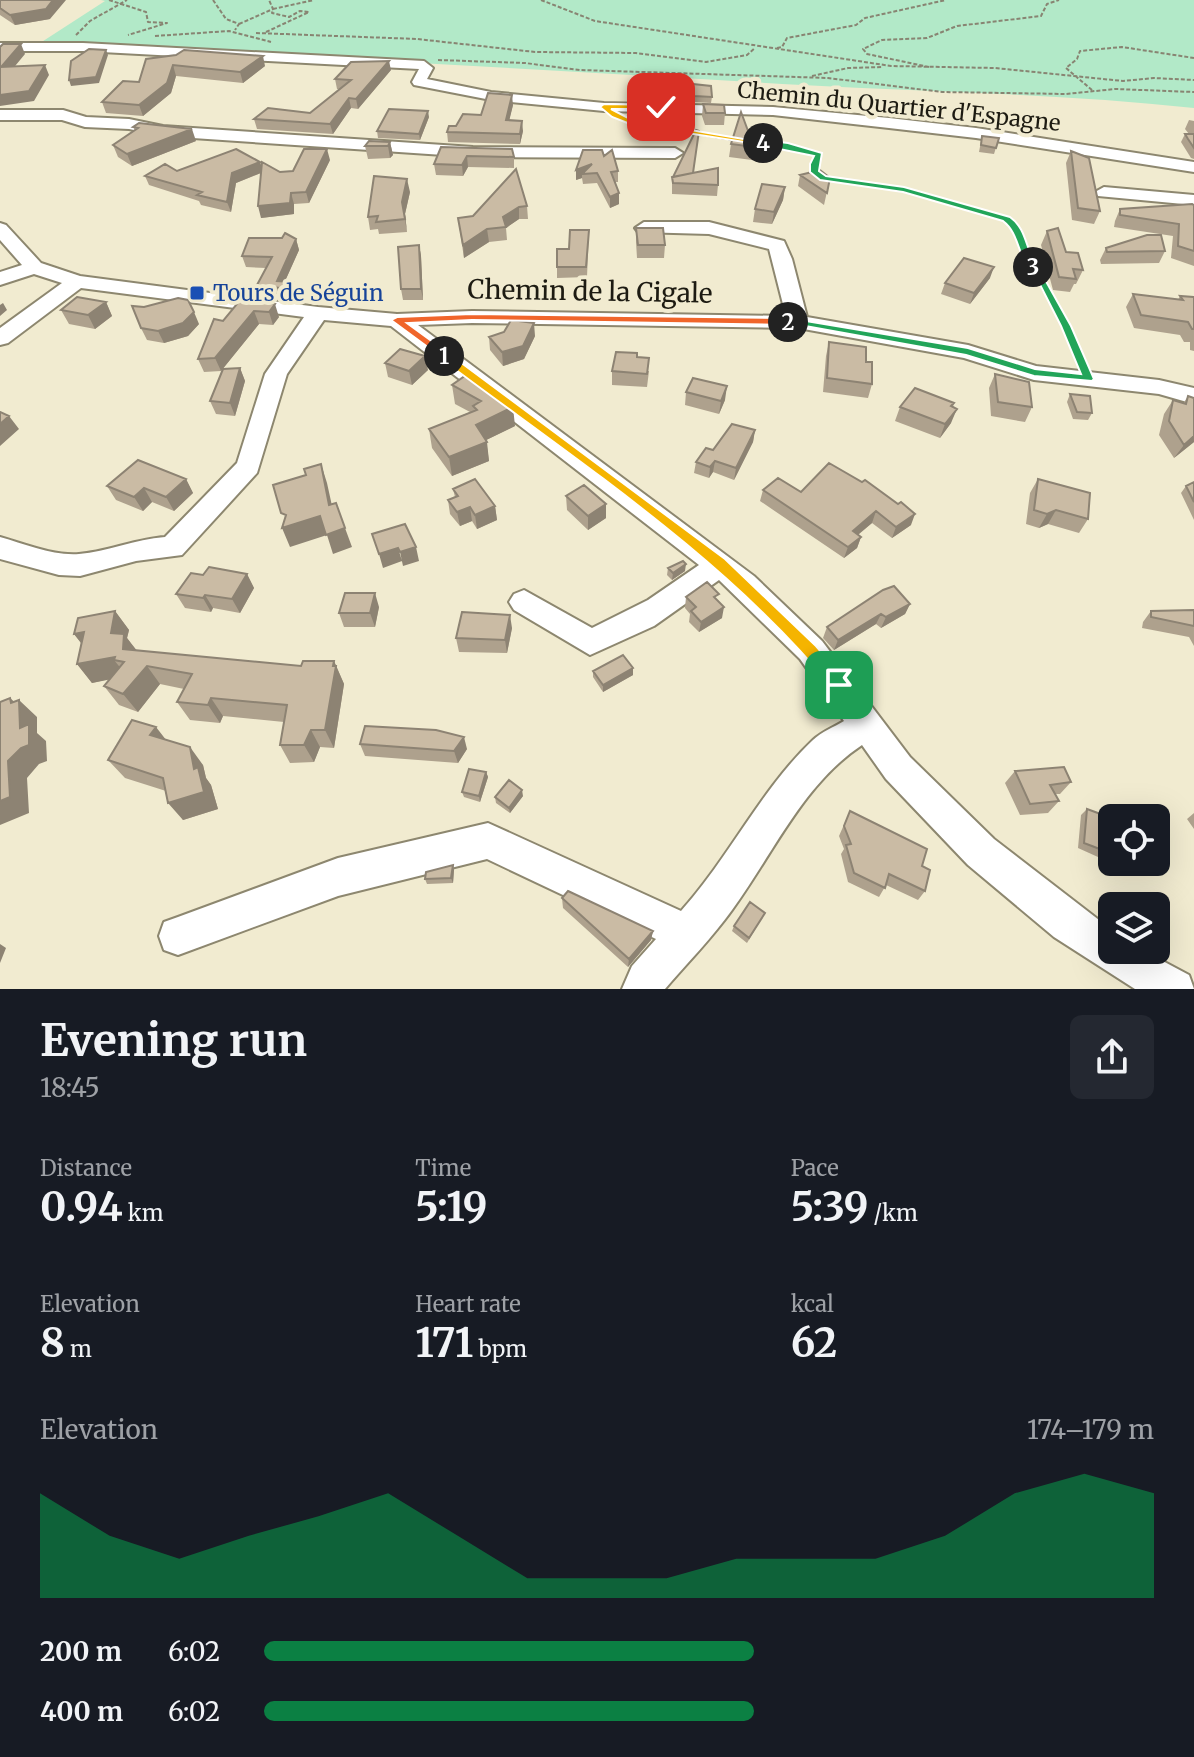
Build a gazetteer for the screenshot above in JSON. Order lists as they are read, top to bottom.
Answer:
{
  "streets": {
    "street": ["Chemin du Quartier d'Espagne", "Chemin de la Cigale"]
  },
  "places": {
    "transit": ["Tours de Séguin"]
  },
  "page": {
    "pins": [
      "4",
      "3",
      "2",
      "1"
    ],
    "heading": ["Evening run", "18:45"],
    "stats": [
      ["Distance", "0.94 km"],
      ["Time", "5:19"],
      ["Pace", "5:39 /km"],
      ["Elevation", "8 m"],
      ["Heart rate", "171 bpm"],
      ["kcal", "62"]
    ],
    "chart": ["Elevation", "174–179 m"],
    "list": [
      {
        "name": "200 m",
        "note": "6:02"
      },
      {
        "name": "400 m",
        "note": "6:02"
      }
    ]
  }
}
